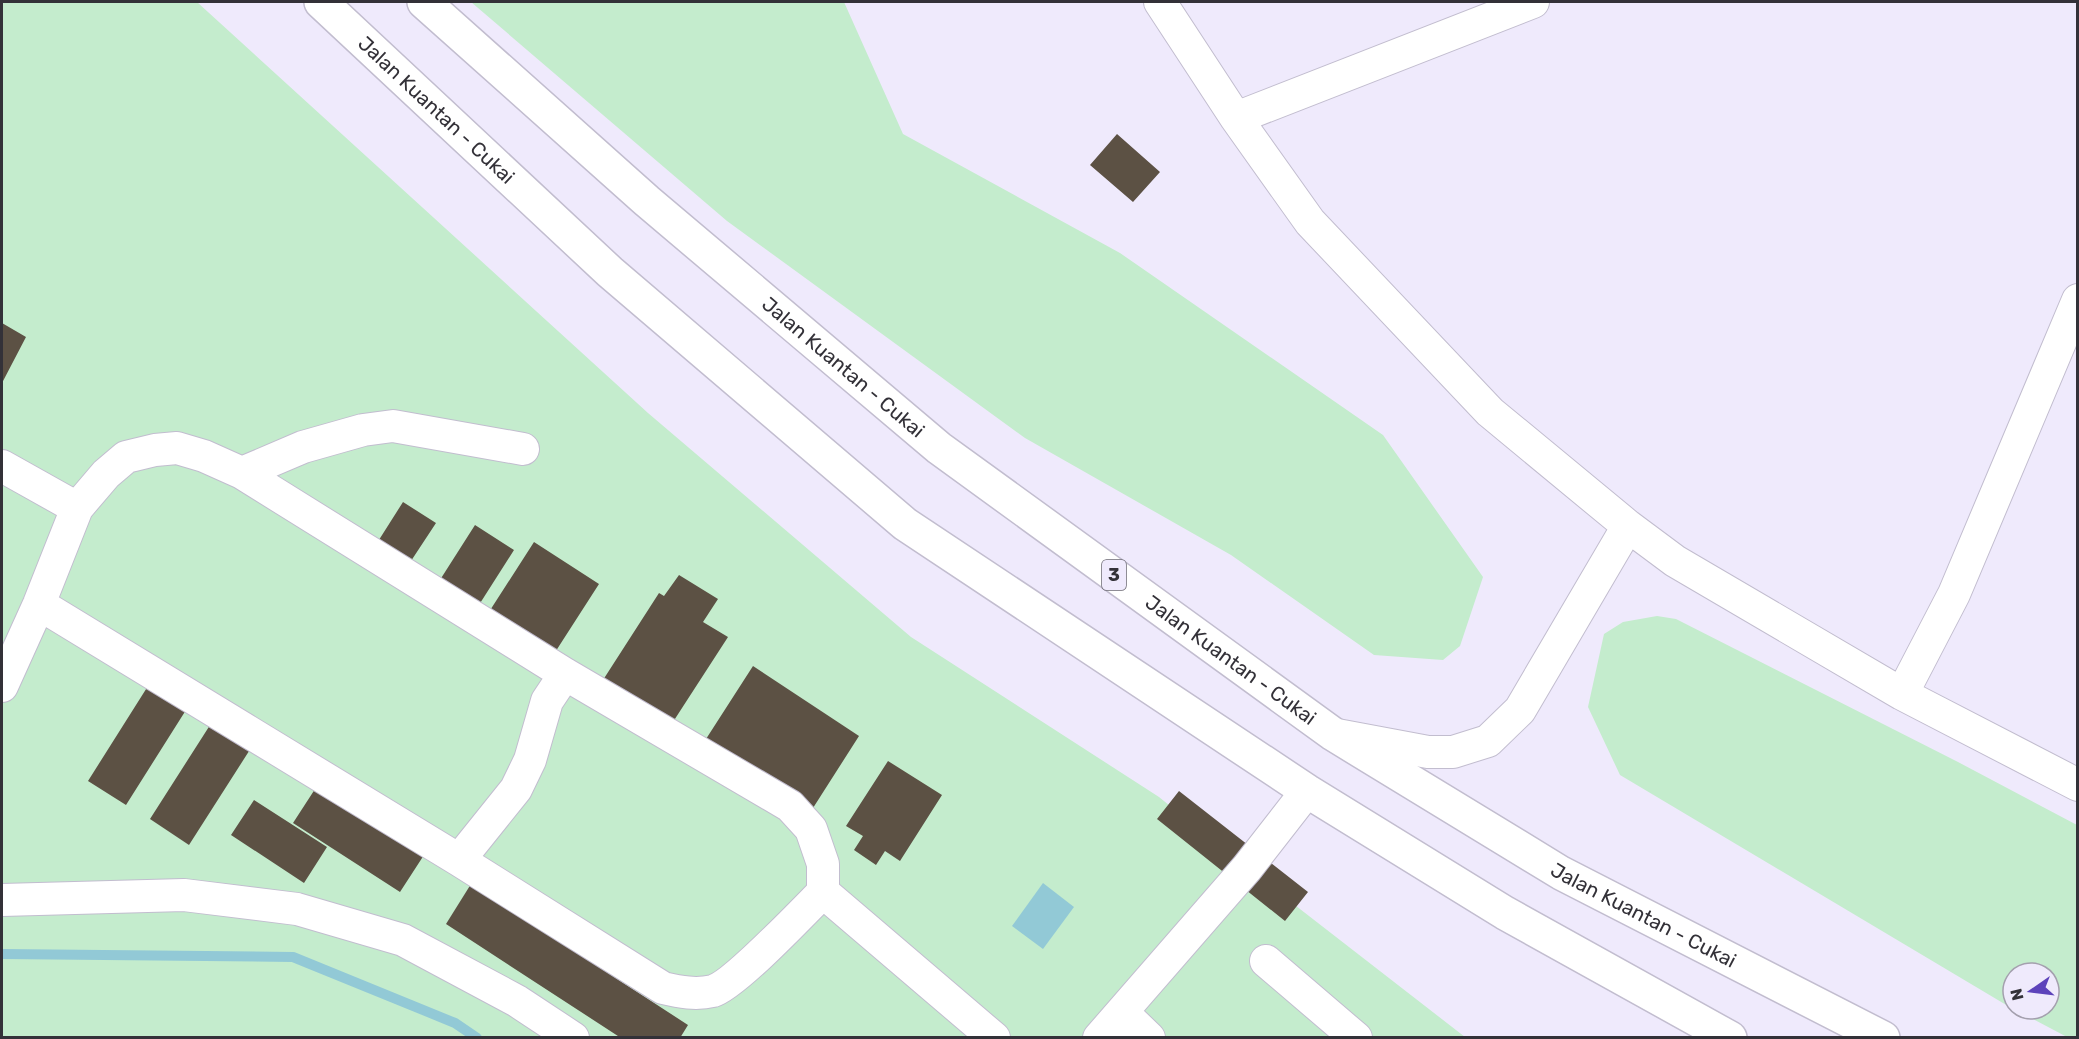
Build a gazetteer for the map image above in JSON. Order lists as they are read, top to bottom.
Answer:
{
  "streets": {
    "highway": ["Jalan Kuantan - Cukai", "3"]
  },
  "north": "left"
}
